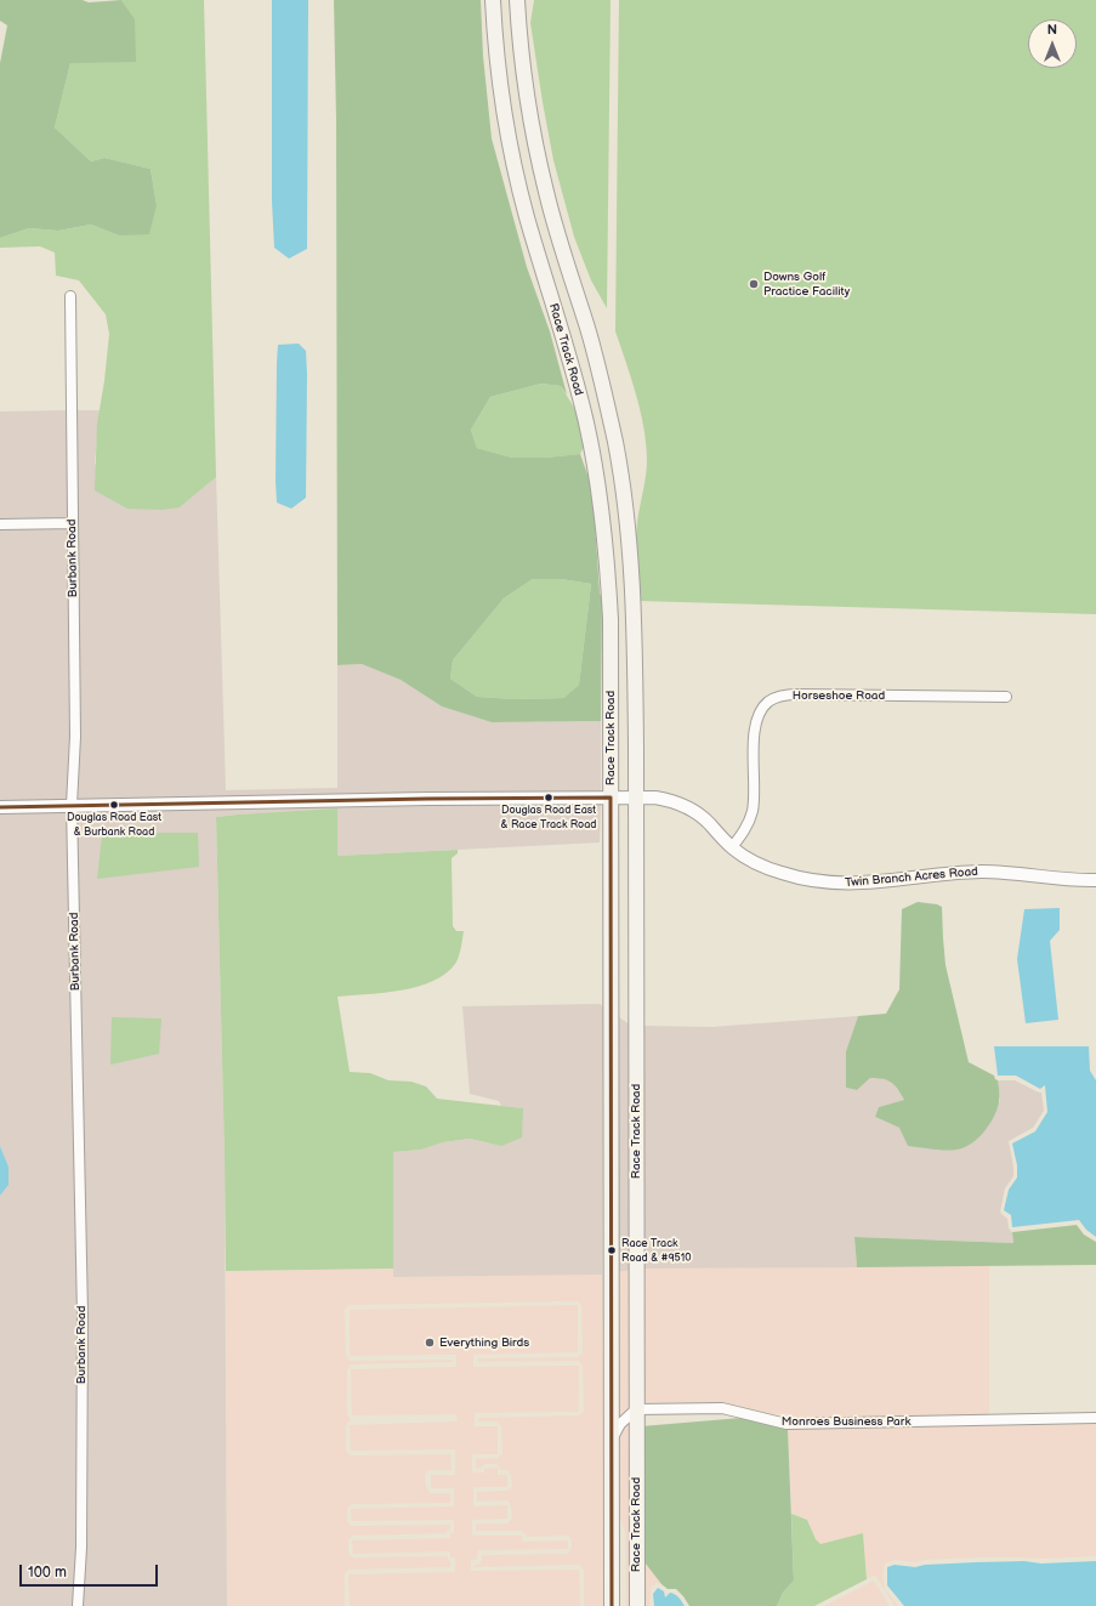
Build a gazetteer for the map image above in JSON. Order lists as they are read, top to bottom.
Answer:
{
  "streets": {
    "main road": ["Race Track Road"],
    "street": [
      "Burbank Road",
      "Horseshoe Road",
      "Twin Branch Acres Road",
      "Monroes Business Park"
    ]
  },
  "crossings": [
    ["Race Track Road", "Twin Branch Acres Road"],
    ["Race Track Road", "Monroes Business Park"],
    ["Burbank Road", "Twin Branch Acres Road"],
    ["Horseshoe Road", "Twin Branch Acres Road"]
  ],
  "places": [
    "Downs Golf Practice Facility",
    "Douglas Road East & Race Track Road",
    "Douglas Road East & Burbank Road",
    "Race Track Road & #9510",
    "Everything Birds"
  ],
  "scale_bar": "100 m",
  "north": "top"
}
